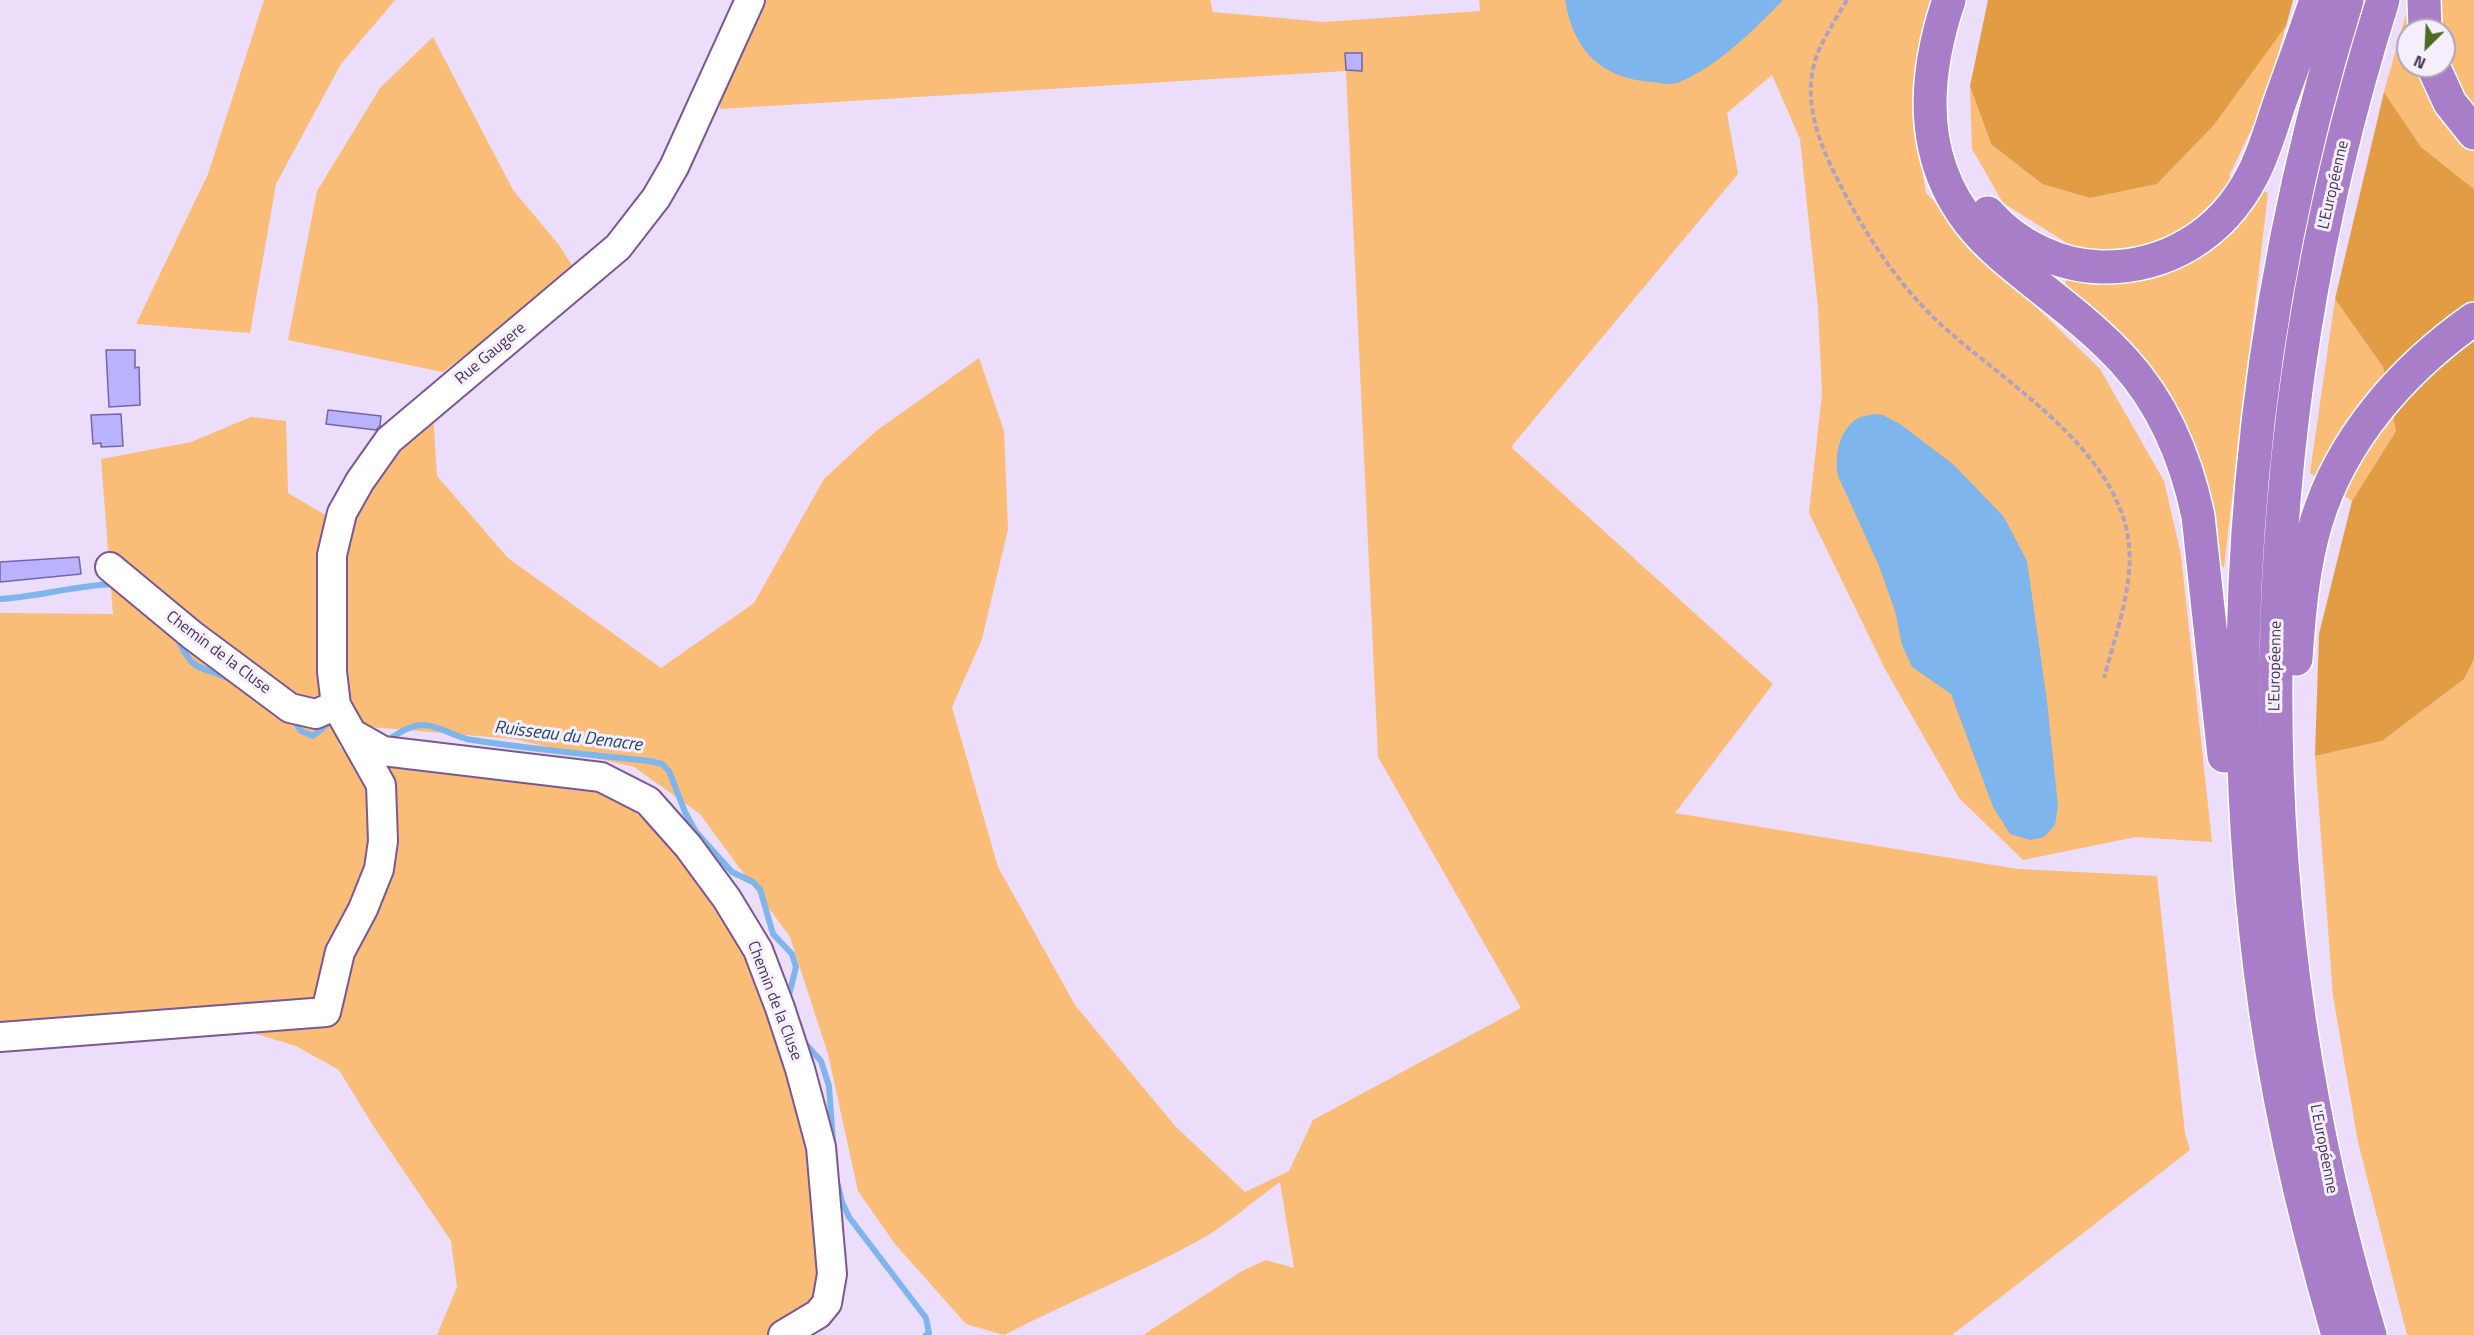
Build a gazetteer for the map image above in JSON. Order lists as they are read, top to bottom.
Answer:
{
  "streets": {
    "highway": ["L'Européenne"],
    "street": ["Rue Gaugere", "Chemin de la Cluse"]
  },
  "crossings": [
    ["Rue Gaugere", "Chemin de la Cluse"]
  ],
  "water": ["Ruisseau du Denacre"],
  "north": "bottom left"
}
